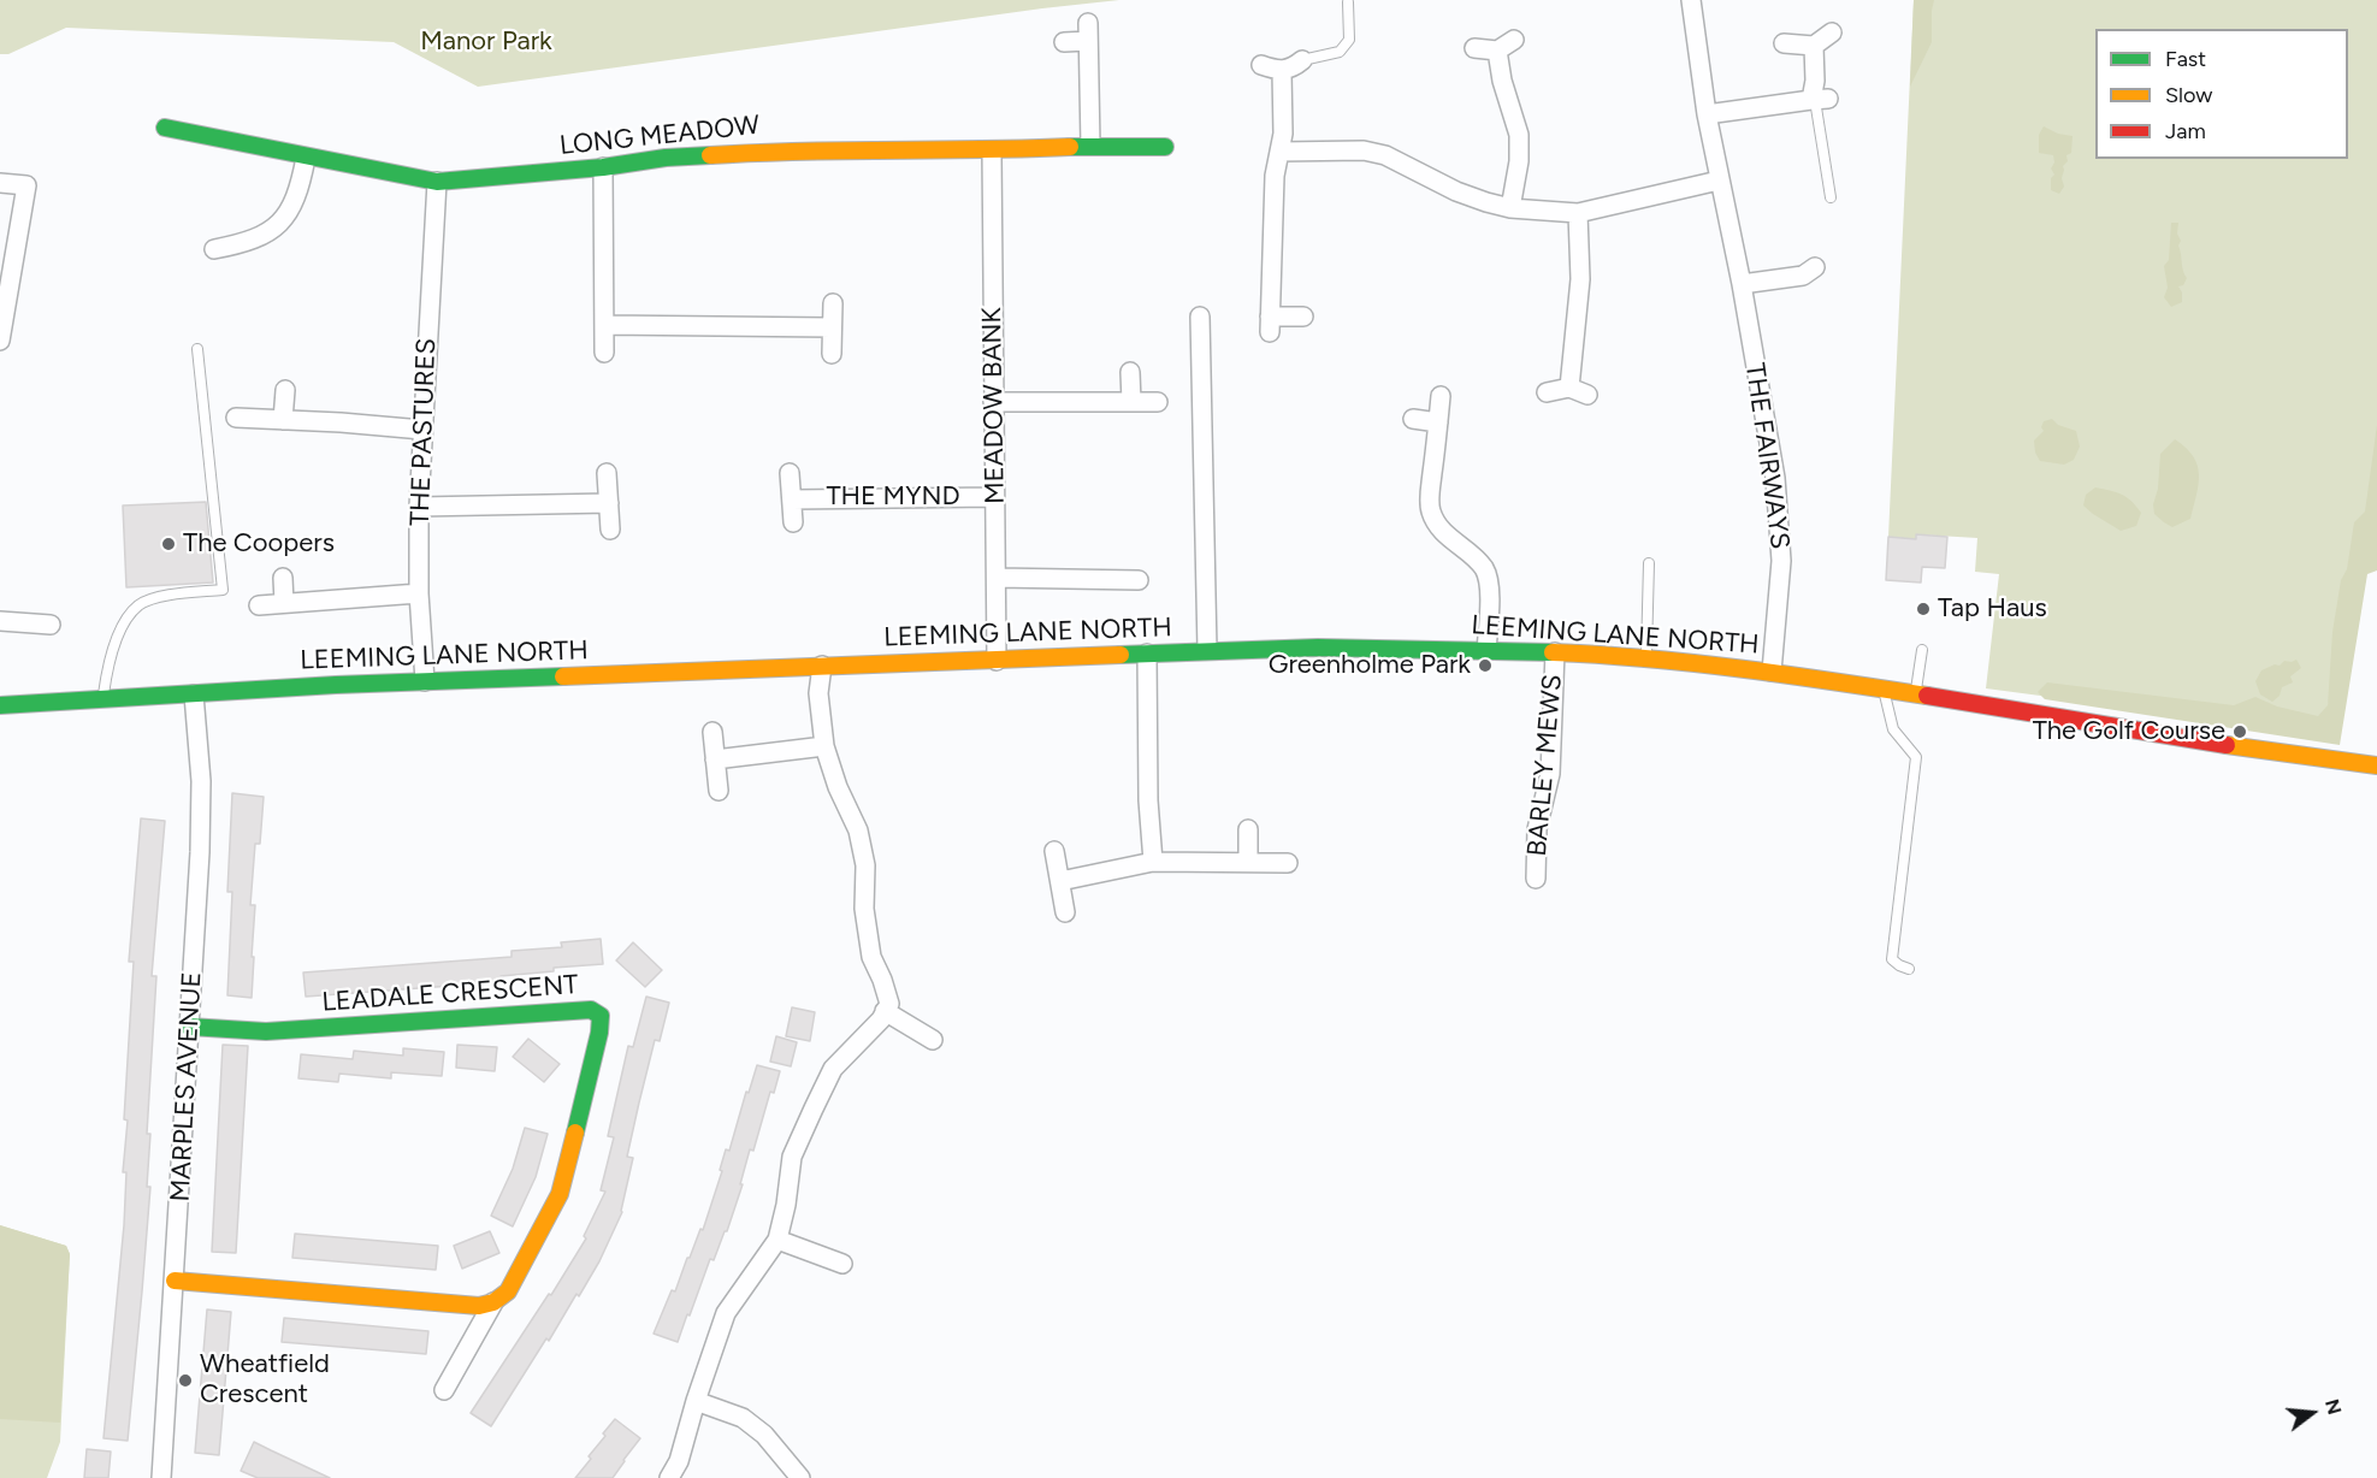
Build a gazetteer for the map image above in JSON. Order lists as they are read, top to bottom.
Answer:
{
  "streets": {
    "main road": ["LONG MEADOW", "LEEMING LANE NORTH", "LEADALE CRESCENT"],
    "street": [
      "MEADOW BANK",
      "THE PASTURES",
      "THE FAIRWAYS",
      "THE MYND",
      "BARLEY MEWS",
      "MARPLES AVENUE"
    ]
  },
  "crossings": [
    ["LONG MEADOW", "MEADOW BANK"],
    ["LONG MEADOW", "THE PASTURES"],
    ["MEADOW BANK", "THE MYND"],
    ["MEADOW BANK", "LEEMING LANE NORTH"],
    ["THE PASTURES", "LEEMING LANE NORTH"],
    ["THE FAIRWAYS", "LEEMING LANE NORTH"],
    ["LEEMING LANE NORTH", "BARLEY MEWS"],
    ["LEEMING LANE NORTH", "MARPLES AVENUE"],
    ["LEADALE CRESCENT", "MARPLES AVENUE"]
  ],
  "parks": ["Manor Park"],
  "places": [
    "The Coopers",
    "Tap Haus",
    "Greenholme Park",
    "The Golf Course",
    "Wheatfield Crescent"
  ],
  "legend": ["Fast", "Slow", "Jam"],
  "north": "right"
}
